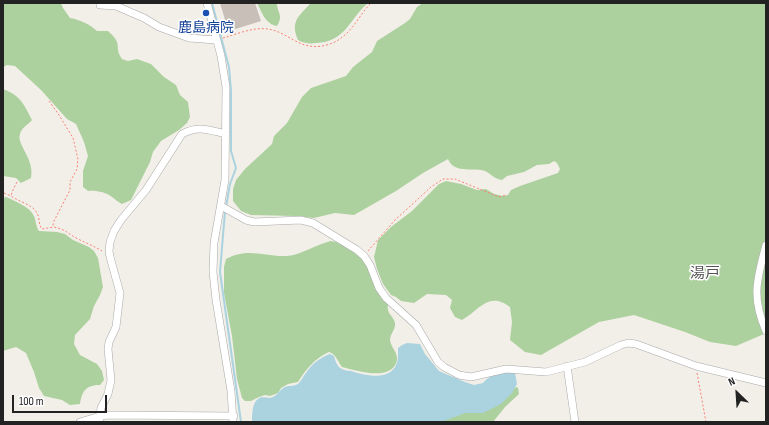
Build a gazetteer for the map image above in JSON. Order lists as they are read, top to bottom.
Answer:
{
  "districts": ["湯戸"],
  "places": ["鹿島病院"],
  "scale_bar": "100 m",
  "north": "top left"
}
